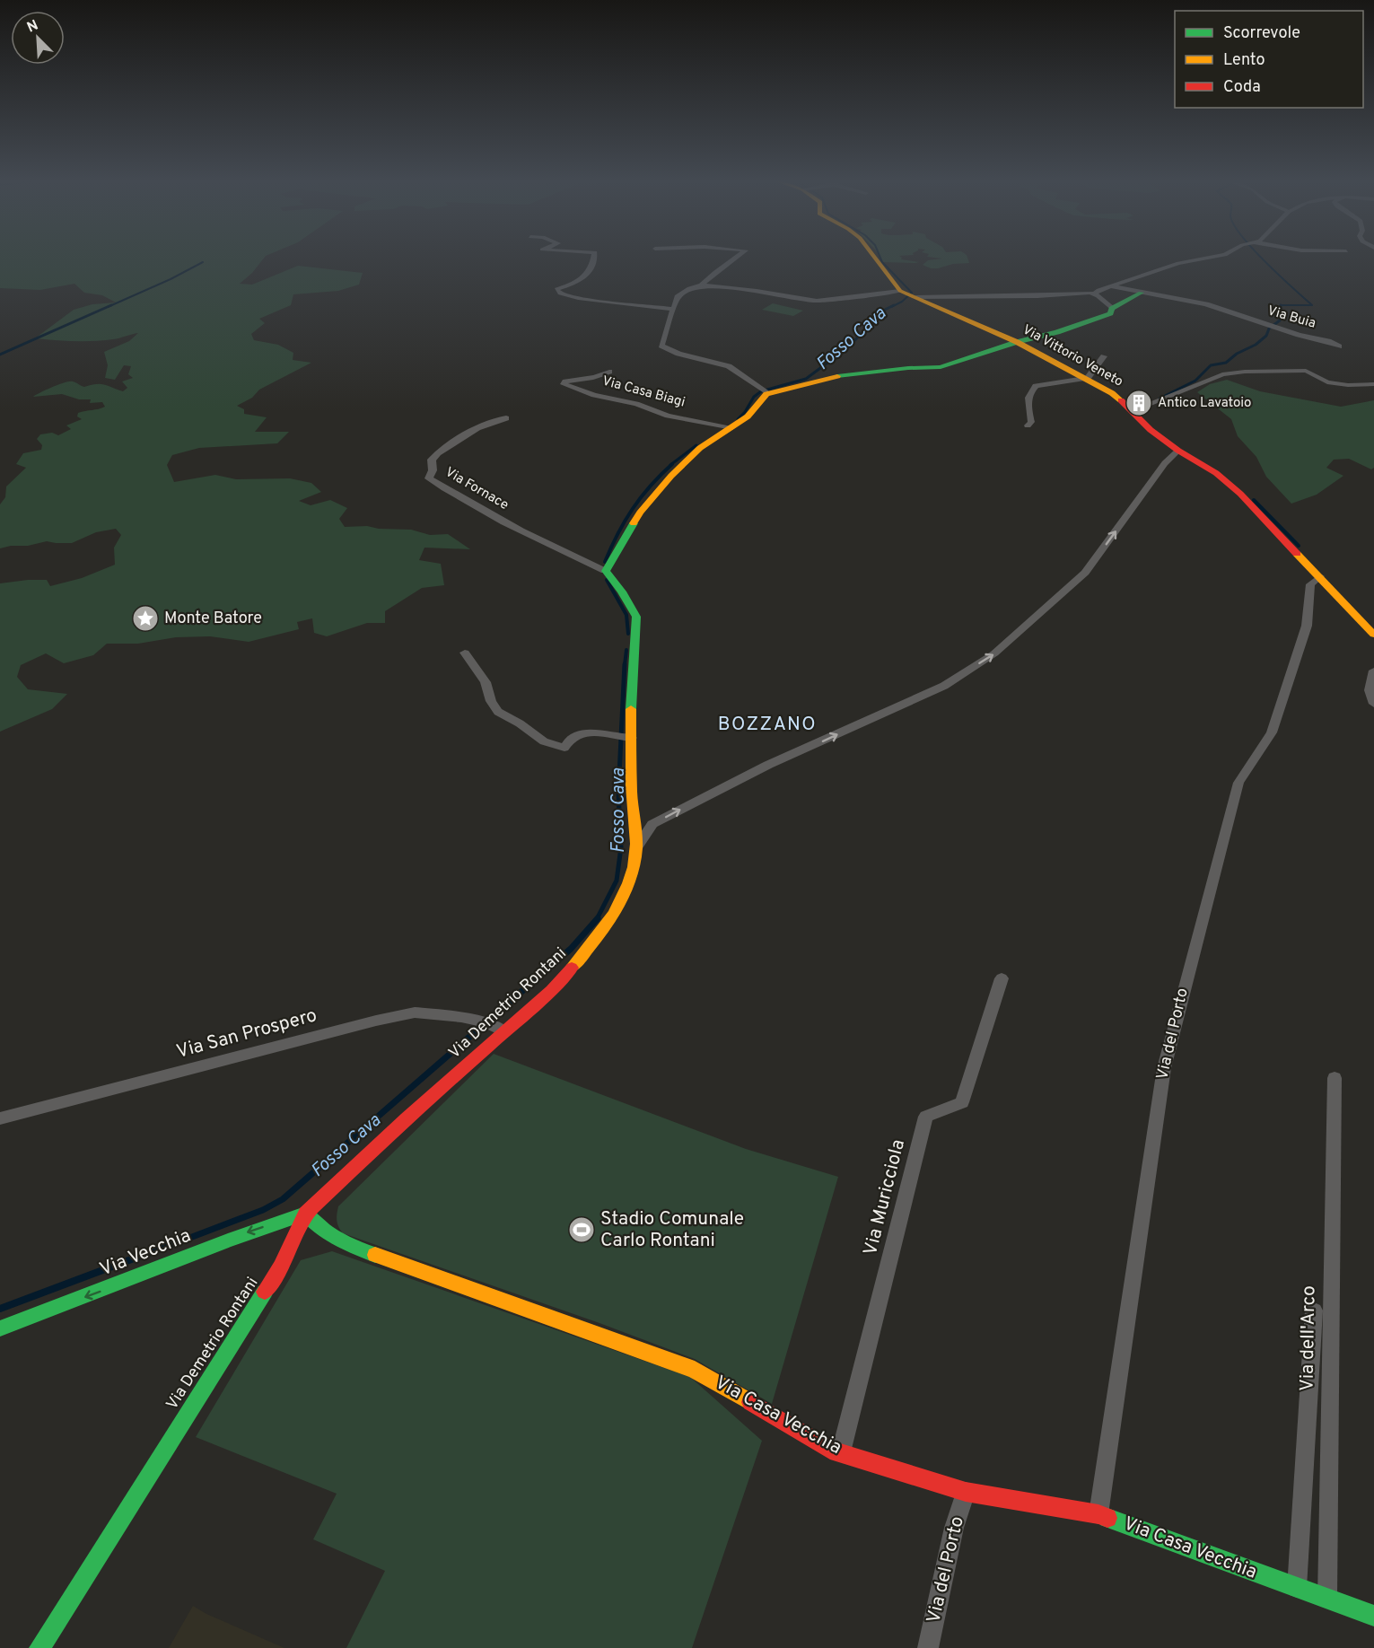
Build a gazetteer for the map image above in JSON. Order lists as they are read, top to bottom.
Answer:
{
  "streets": {
    "street": [
      "Via Buia",
      "Via Vittorio Veneto",
      "Via Casa Biagi",
      "Via Fornace",
      "Via Demetrio Rontani",
      "Via San Prospero",
      "Via del Porto",
      "Via Muricciola",
      "Via Vecchia",
      "Via dell'Arco",
      "Via Casa Vecchia"
    ]
  },
  "crossings": [
    ["Via Vittorio Veneto", "Via del Porto"],
    ["Via Fornace", "Via Demetrio Rontani"],
    ["Via Demetrio Rontani", "Via San Prospero"],
    ["Via Demetrio Rontani", "Via Vecchia"],
    ["Via Demetrio Rontani", "Via Casa Vecchia"],
    ["Via del Porto", "Via Casa Vecchia"],
    ["Via Muricciola", "Via Casa Vecchia"],
    ["Via Vecchia", "Via Casa Vecchia"],
    ["Via dell'Arco", "Via Casa Vecchia"]
  ],
  "one_way": ["Via Vecchia"],
  "districts": ["BOZZANO"],
  "water": ["Fosso Cava"],
  "places": {
    "building": ["Antico Lavatoio"],
    "place": ["Monte Batore"],
    "sports": ["Stadio Comunale Carlo Rontani"]
  },
  "legend": ["Scorrevole", "Lento", "Coda"],
  "north": "top left"
}
